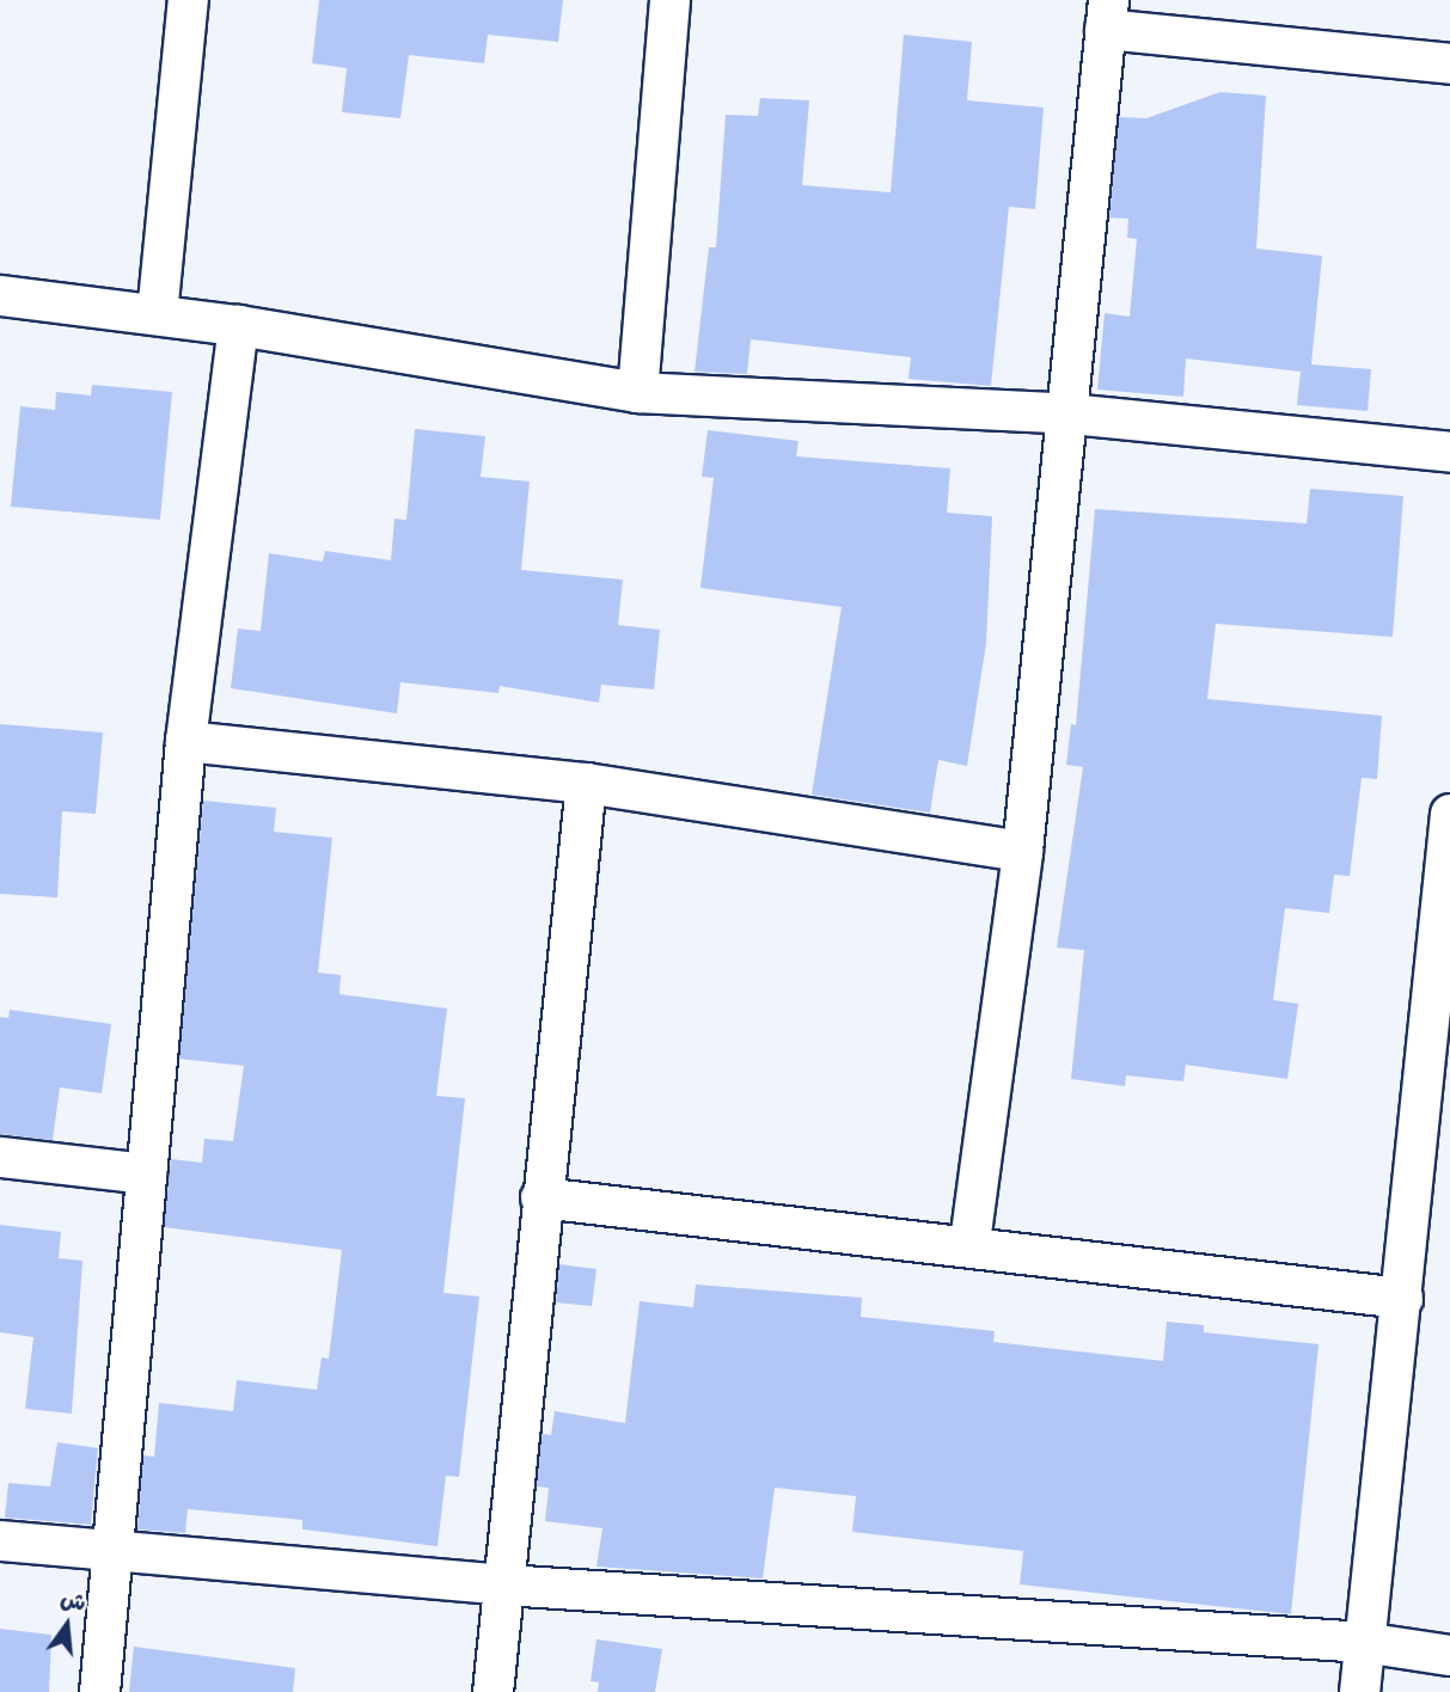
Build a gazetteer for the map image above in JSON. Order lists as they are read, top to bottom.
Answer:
{
  "north": "top"
}
